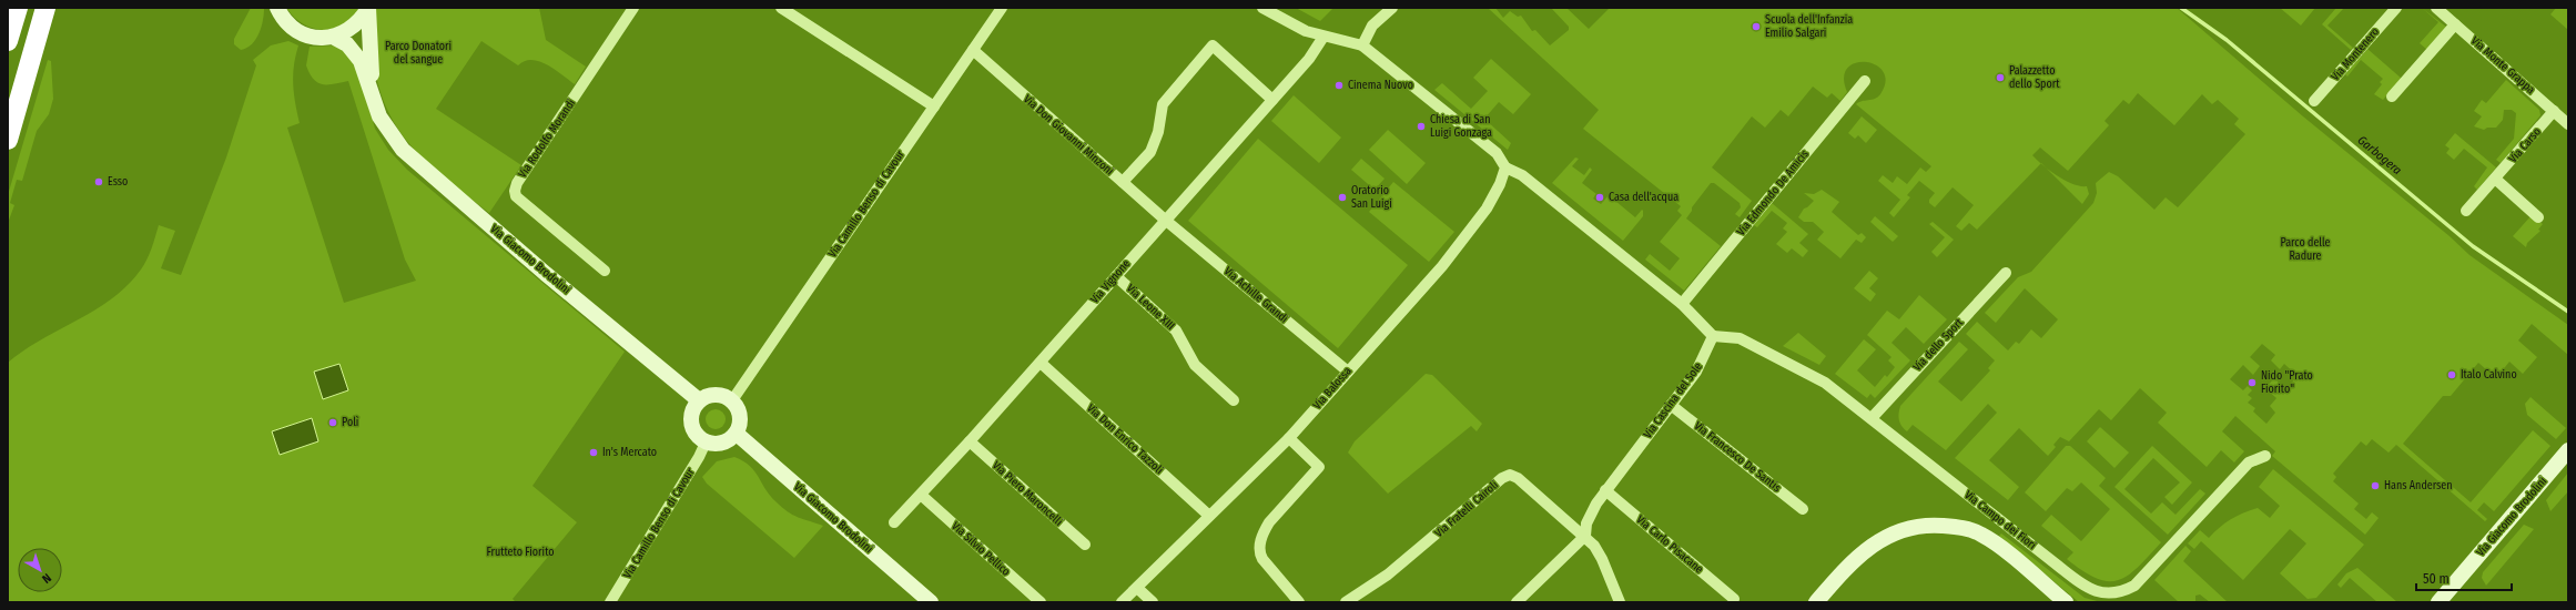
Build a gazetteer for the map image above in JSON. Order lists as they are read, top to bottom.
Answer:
{
  "streets": {
    "street": [
      "Via Montenero",
      "Via Monte Grappa",
      "Via Don Giovanni Minzoni",
      "Via Rodolfo Morandi",
      "Via Carso",
      "Via Edmondo De Amicis",
      "Via Camillo Benso di Cavour",
      "Via Giacomo Brodolini",
      "Via Vignone",
      "Via Achille Grandi",
      "Via Leone XIII",
      "Via dello Sport",
      "Via Balossa",
      "Via Cascina del Sole",
      "Via Don Enrico Tazzoli",
      "Via Francesco De Santis",
      "Via Piero Maroncelli",
      "Via Fratelli Cairoli",
      "Via Campo dei Fiori",
      "Via Carlo Pisacane",
      "Via Silvio Pellico"
    ]
  },
  "crossings": [
    ["Via Monte Grappa", "Via Carso"],
    ["Via Don Giovanni Minzoni", "Via Camillo Benso di Cavour"],
    ["Via Don Giovanni Minzoni", "Via Vignone"],
    ["Via Don Giovanni Minzoni", "Via Achille Grandi"],
    ["Via Camillo Benso di Cavour", "Via Giacomo Brodolini"],
    ["Via Vignone", "Via Achille Grandi"],
    ["Via Vignone", "Via Leone XIII"],
    ["Via Vignone", "Via Don Enrico Tazzoli"],
    ["Via Vignone", "Via Piero Maroncelli"],
    ["Via Vignone", "Via Silvio Pellico"],
    ["Via Achille Grandi", "Via Balossa"],
    ["Via dello Sport", "Via Campo dei Fiori"],
    ["Via Balossa", "Via Don Enrico Tazzoli"],
    ["Via Cascina del Sole", "Via Francesco De Santis"],
    ["Via Cascina del Sole", "Via Fratelli Cairoli"],
    ["Via Cascina del Sole", "Via Campo dei Fiori"],
    ["Via Cascina del Sole", "Via Carlo Pisacane"]
  ],
  "water": ["Garbogera"],
  "parks": ["Parco Donatori del sangue", "Parco delle Radure", "Frutteto Fiorito"],
  "places": [
    "Scuola dell'Infanzia Emilio Salgari",
    "Palazzetto dello Sport",
    "Cinema Nuovo",
    "Chiesa di San Luigi Gonzaga",
    "Esso",
    "Oratorio San Luigi",
    "Casa dell'acqua",
    "Italo Calvino",
    "Nido \"Prato Fiorito\"",
    "Polì",
    "In's Mercato",
    "Hans Andersen"
  ],
  "scale_bar": "50 m",
  "north": "bottom right"
}
